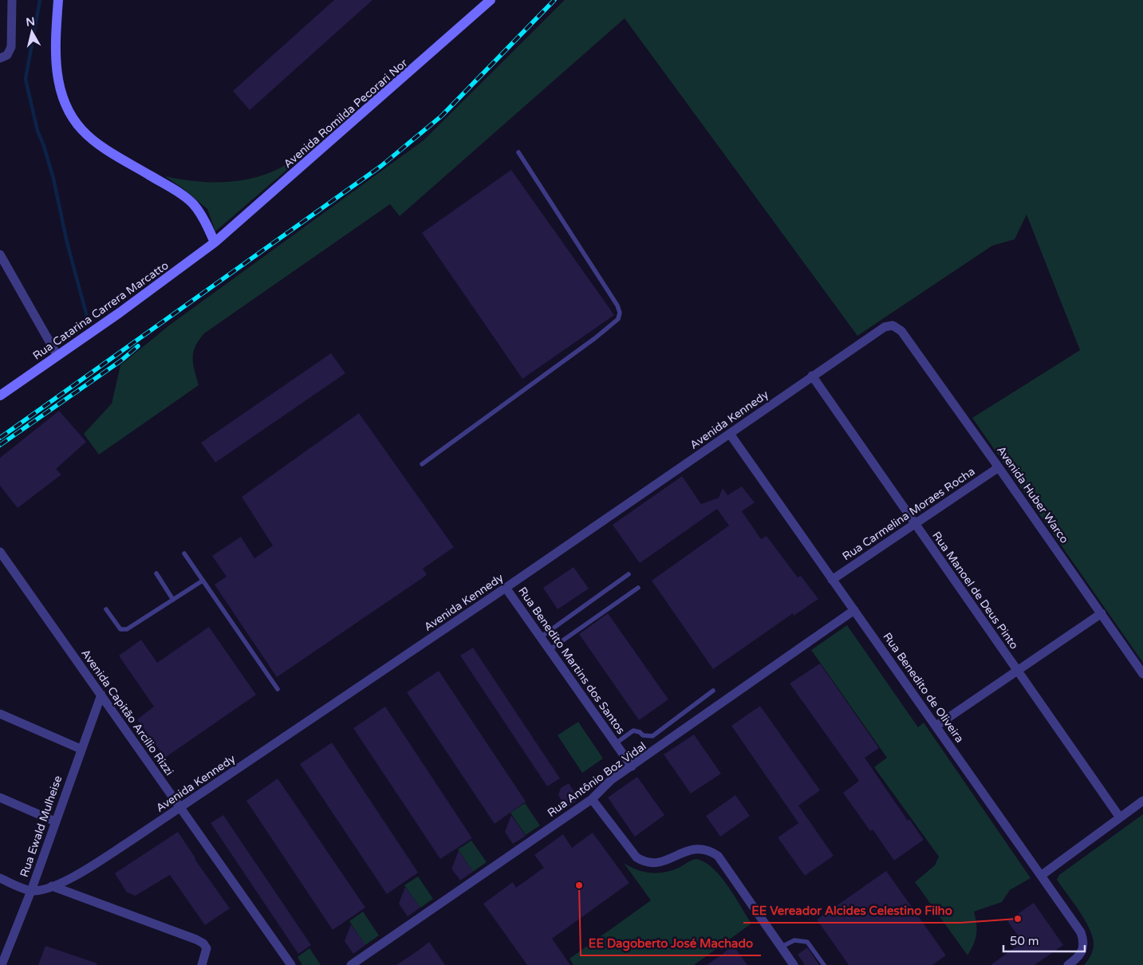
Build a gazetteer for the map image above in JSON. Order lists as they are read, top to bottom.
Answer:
{
  "streets": {
    "street": [
      "Avenida Romilda Pecorari Nor",
      "Rua Catarina Carrera Marcatto",
      "Avenida Kennedy",
      "Avenida Huber Warco",
      "Rua Carmelina Moraes Rocha",
      "Rua Manoel de Deus Pinto",
      "Rua Benedito Martins dos Santos",
      "Rua Benedito de Oliveira",
      "Avenida Capitão Arcílio Rizzi",
      "Rua Antônio Boz Vidal",
      "Rua Ewald Mulheise"
    ]
  },
  "crossings": [
    ["Avenida Romilda Pecorari Nor", "Rua Catarina Carrera Marcatto"],
    ["Avenida Kennedy", "Avenida Huber Warco"],
    ["Avenida Kennedy", "Rua Manoel de Deus Pinto"],
    ["Avenida Kennedy", "Rua Benedito Martins dos Santos"],
    ["Avenida Kennedy", "Rua Benedito de Oliveira"],
    ["Avenida Kennedy", "Avenida Capitão Arcílio Rizzi"],
    ["Avenida Kennedy", "Rua Ewald Mulheise"],
    ["Avenida Huber Warco", "Rua Carmelina Moraes Rocha"],
    ["Rua Carmelina Moraes Rocha", "Rua Manoel de Deus Pinto"],
    ["Rua Carmelina Moraes Rocha", "Rua Benedito de Oliveira"],
    ["Rua Benedito Martins dos Santos", "Rua Antônio Boz Vidal"],
    ["Rua Benedito de Oliveira", "Rua Antônio Boz Vidal"],
    ["Avenida Capitão Arcílio Rizzi", "Rua Ewald Mulheise"]
  ],
  "places": ["EE Dagoberto José Machado", "EE Vereador Alcides Celestino Filho"],
  "scale_bar": "50 m",
  "north": "top"
}
